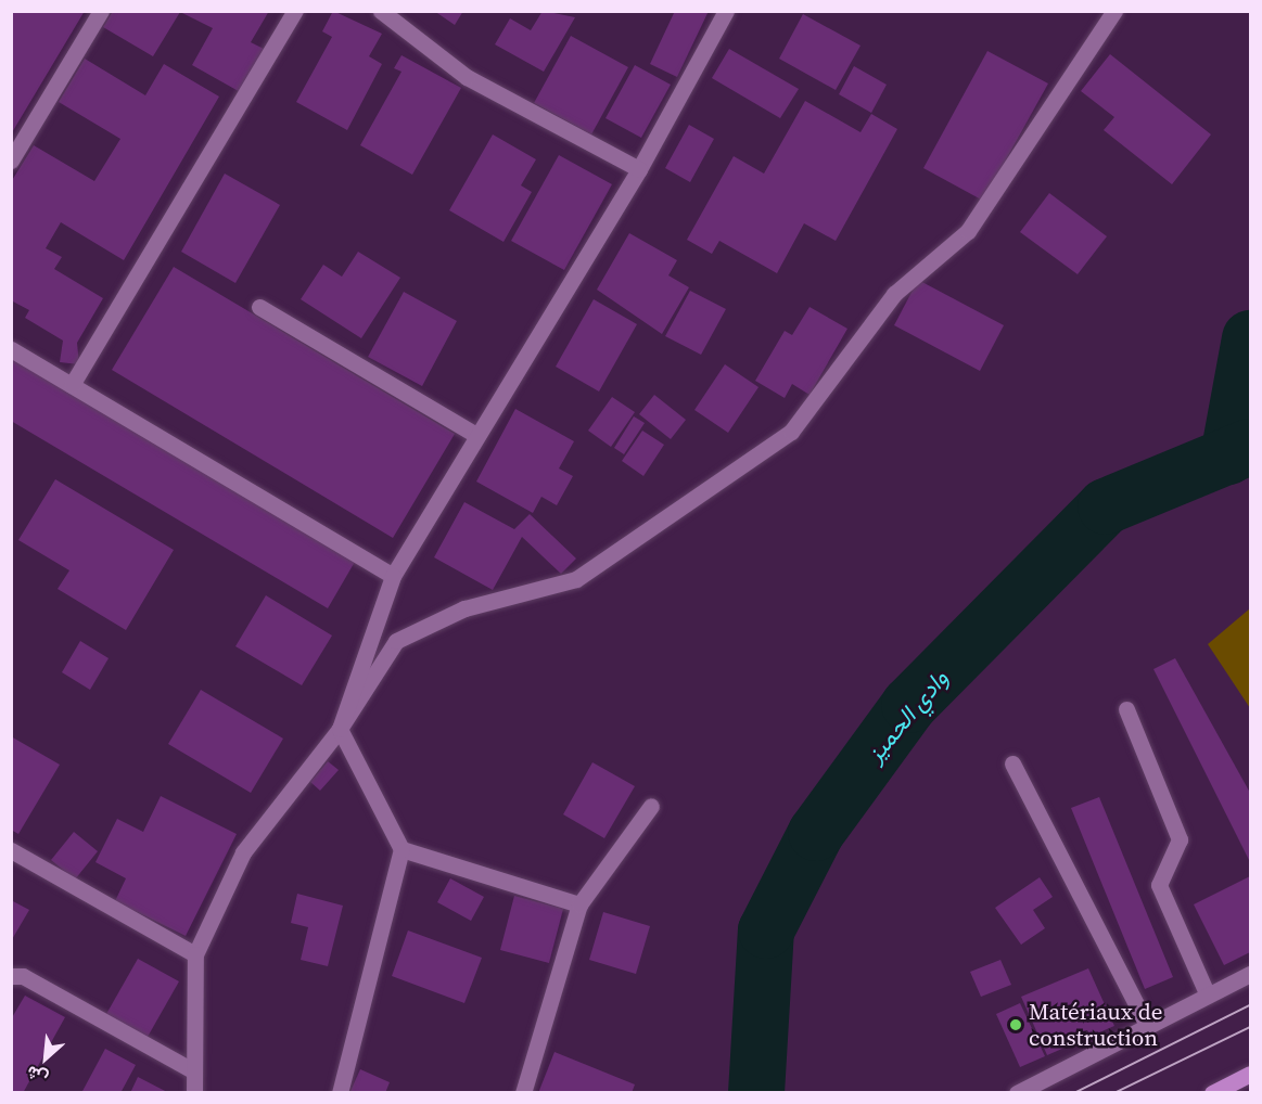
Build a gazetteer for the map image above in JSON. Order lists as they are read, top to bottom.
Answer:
{
  "water": ["وادي الحميز"],
  "places": ["Matériaux de construction"],
  "north": "bottom left"
}
